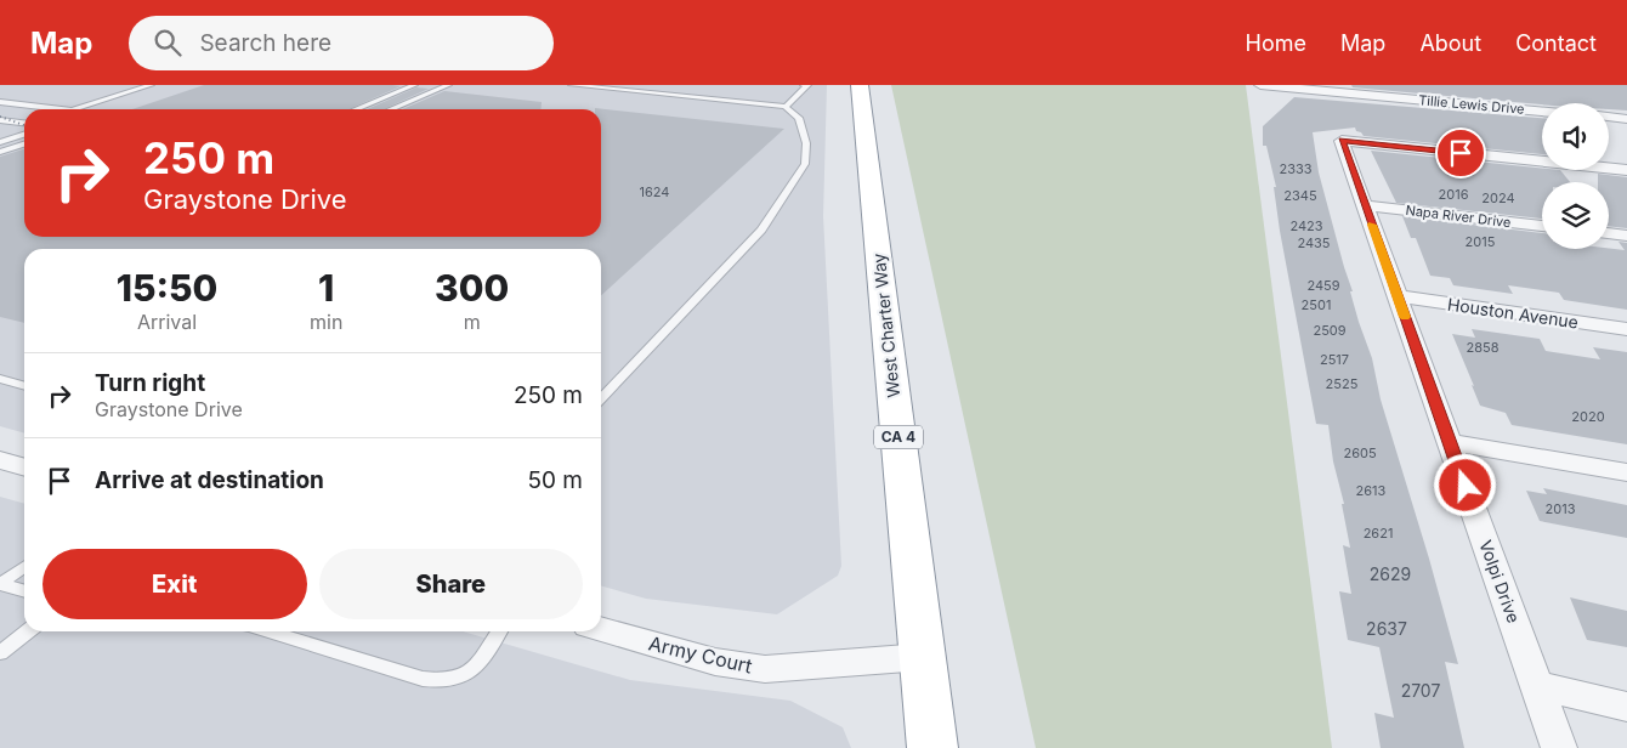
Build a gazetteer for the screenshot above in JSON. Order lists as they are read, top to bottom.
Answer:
{
  "streets": {
    "highway": ["West Charter Way", "CA 4"],
    "street": [
      "Tillie Lewis Drive",
      "Napa River Drive",
      "Houston Avenue",
      "Volpi Drive",
      "Army Court"
    ]
  },
  "crossings": [
    ["Napa River Drive", "Volpi Drive"],
    ["Houston Avenue", "Volpi Drive"],
    ["West Charter Way", "Army Court"]
  ],
  "house_numbers": [
    "2333",
    "1624",
    "2016",
    "2345",
    "2024",
    "2423",
    "2015",
    "2435",
    "2459",
    "2501",
    "2509",
    "2858",
    "2517",
    "2525",
    "2020",
    "2605",
    "2613",
    "2013",
    "2621",
    "2629",
    "2637",
    "2707"
  ],
  "page": {
    "header": "Map",
    "search": "Search here",
    "nav": [
      "Home",
      "Map",
      "About",
      "Contact"
    ],
    "turn": ["250 m", "Graystone Drive"],
    "eta": [
      "15:50",
      "Arrival",
      "1",
      "min",
      "300",
      "m"
    ],
    "list": [
      {
        "name": "Turn right",
        "note": "Graystone Drive",
        "value": "250 m"
      },
      {
        "name": "Arrive at destination",
        "value": "50 m"
      }
    ],
    "buttons": ["Exit", "Share"]
  }
}
